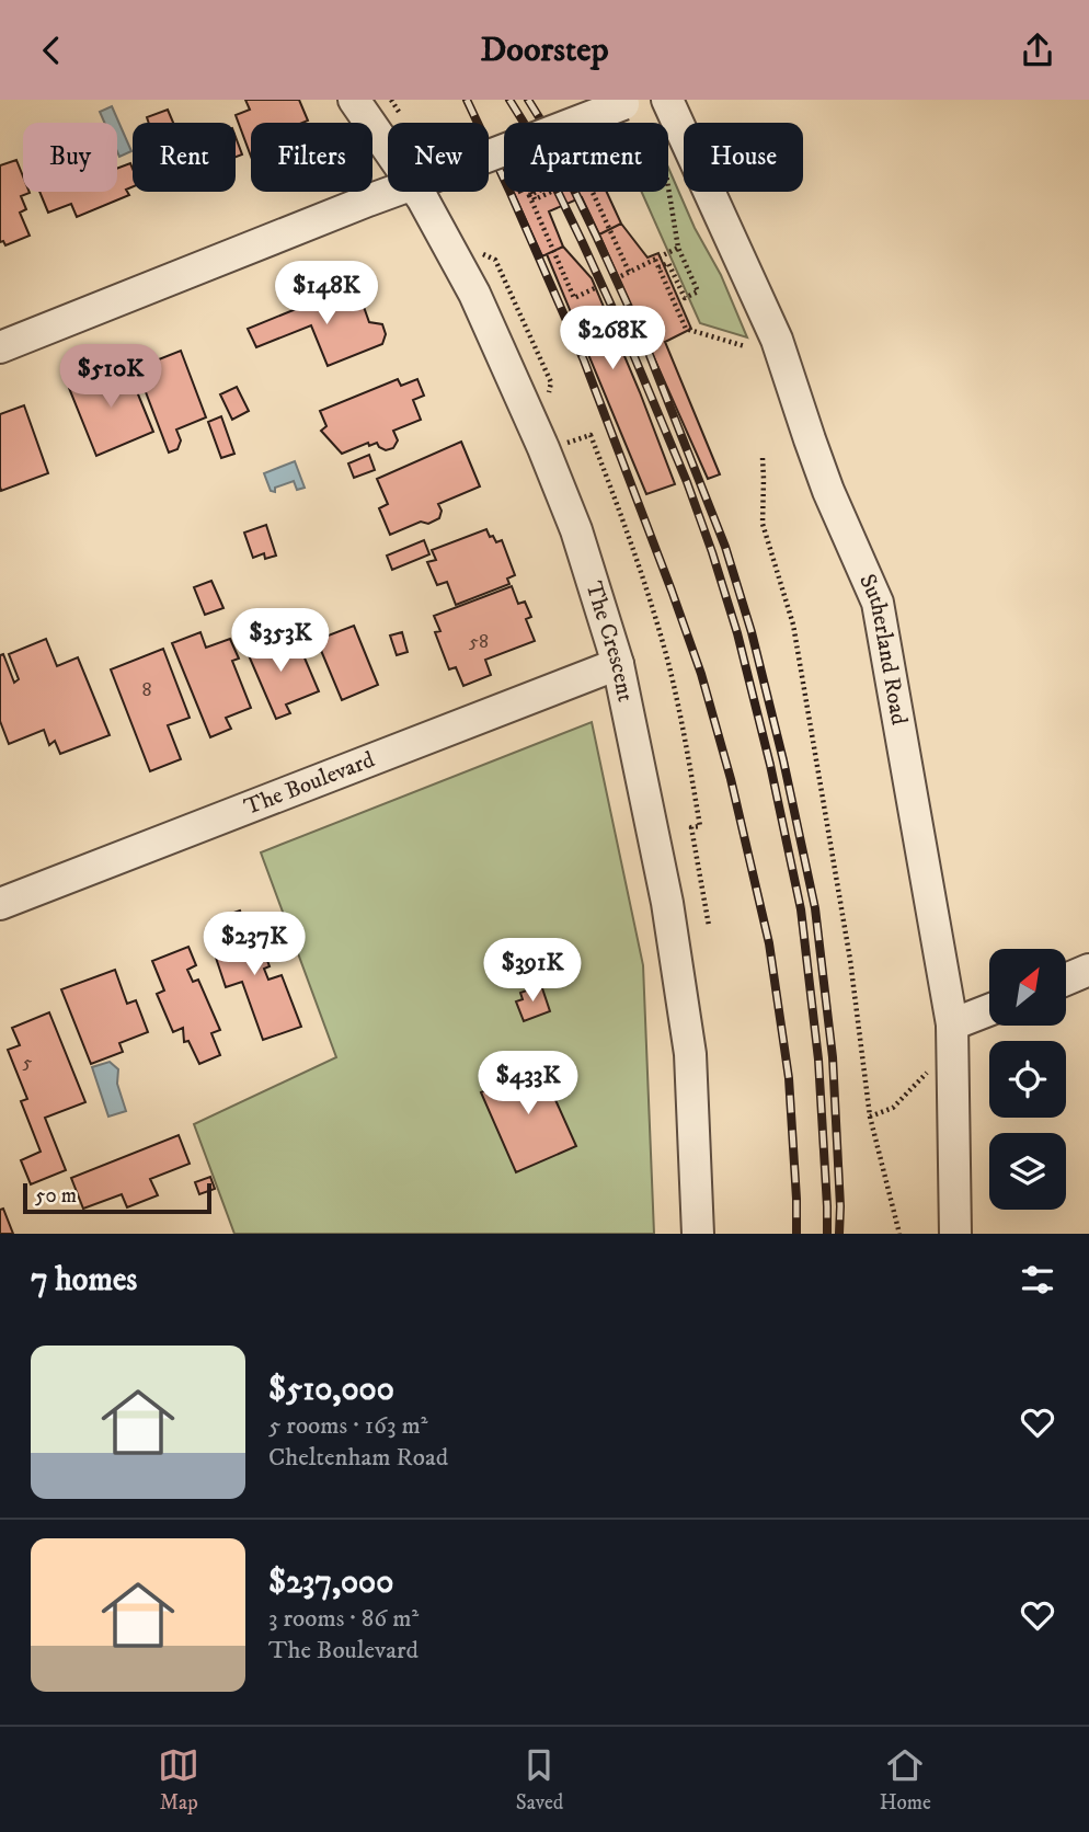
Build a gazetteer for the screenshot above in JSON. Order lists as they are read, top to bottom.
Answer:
{
  "streets": {
    "street": ["The Crescent", "Sutherland Road", "The Boulevard"]
  },
  "crossings": [
    ["The Crescent", "The Boulevard"]
  ],
  "house_numbers": ["58", "8", "5"],
  "scale_bar": "50 m",
  "north": "top right",
  "page": {
    "header": "Doorstep",
    "chip": [
      "Buy",
      "Rent",
      "Filters",
      "New",
      "Apartment",
      "House"
    ],
    "price": [
      "$148K",
      "$268K",
      "$510K",
      "$353K",
      "$237K",
      "$391K",
      "$433K"
    ],
    "scale": "50 m",
    "heading": "7 homes",
    "list": [
      {
        "name": "$510,000",
        "note": "5 rooms · 163 m² · Cheltenham Road"
      },
      {
        "name": "$237,000",
        "note": "3 rooms · 86 m² · The Boulevard"
      }
    ],
    "tabs": ["Map", "Saved", "Home"]
  }
}
